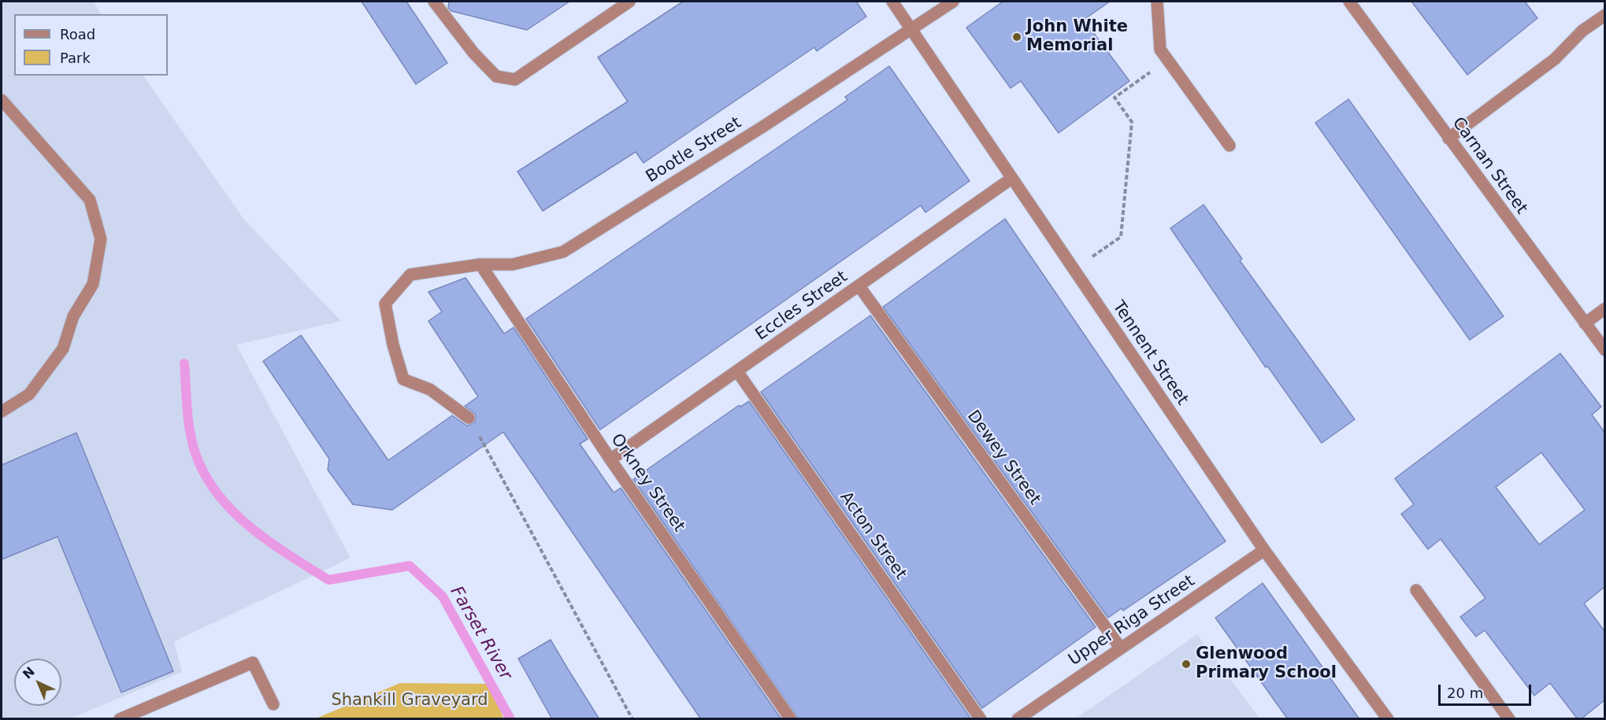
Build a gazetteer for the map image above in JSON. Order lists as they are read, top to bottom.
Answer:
{
  "streets": {
    "street": [
      "Bootle Street",
      "Carnan Street",
      "Eccles Street",
      "Tennent Street",
      "Dewey Street",
      "Orkney Street",
      "Acton Street",
      "Upper Riga Street"
    ]
  },
  "crossings": [
    ["Bootle Street", "Tennent Street"],
    ["Bootle Street", "Orkney Street"],
    ["Eccles Street", "Tennent Street"],
    ["Eccles Street", "Dewey Street"],
    ["Eccles Street", "Orkney Street"],
    ["Eccles Street", "Acton Street"],
    ["Tennent Street", "Upper Riga Street"],
    ["Dewey Street", "Upper Riga Street"]
  ],
  "water": ["Farset River"],
  "parks": ["Shankill Graveyard"],
  "places": ["John White Memorial", "Glenwood Primary School"],
  "legend": ["Road", "Park"],
  "scale_bar": "20 m",
  "north": "top left"
}
